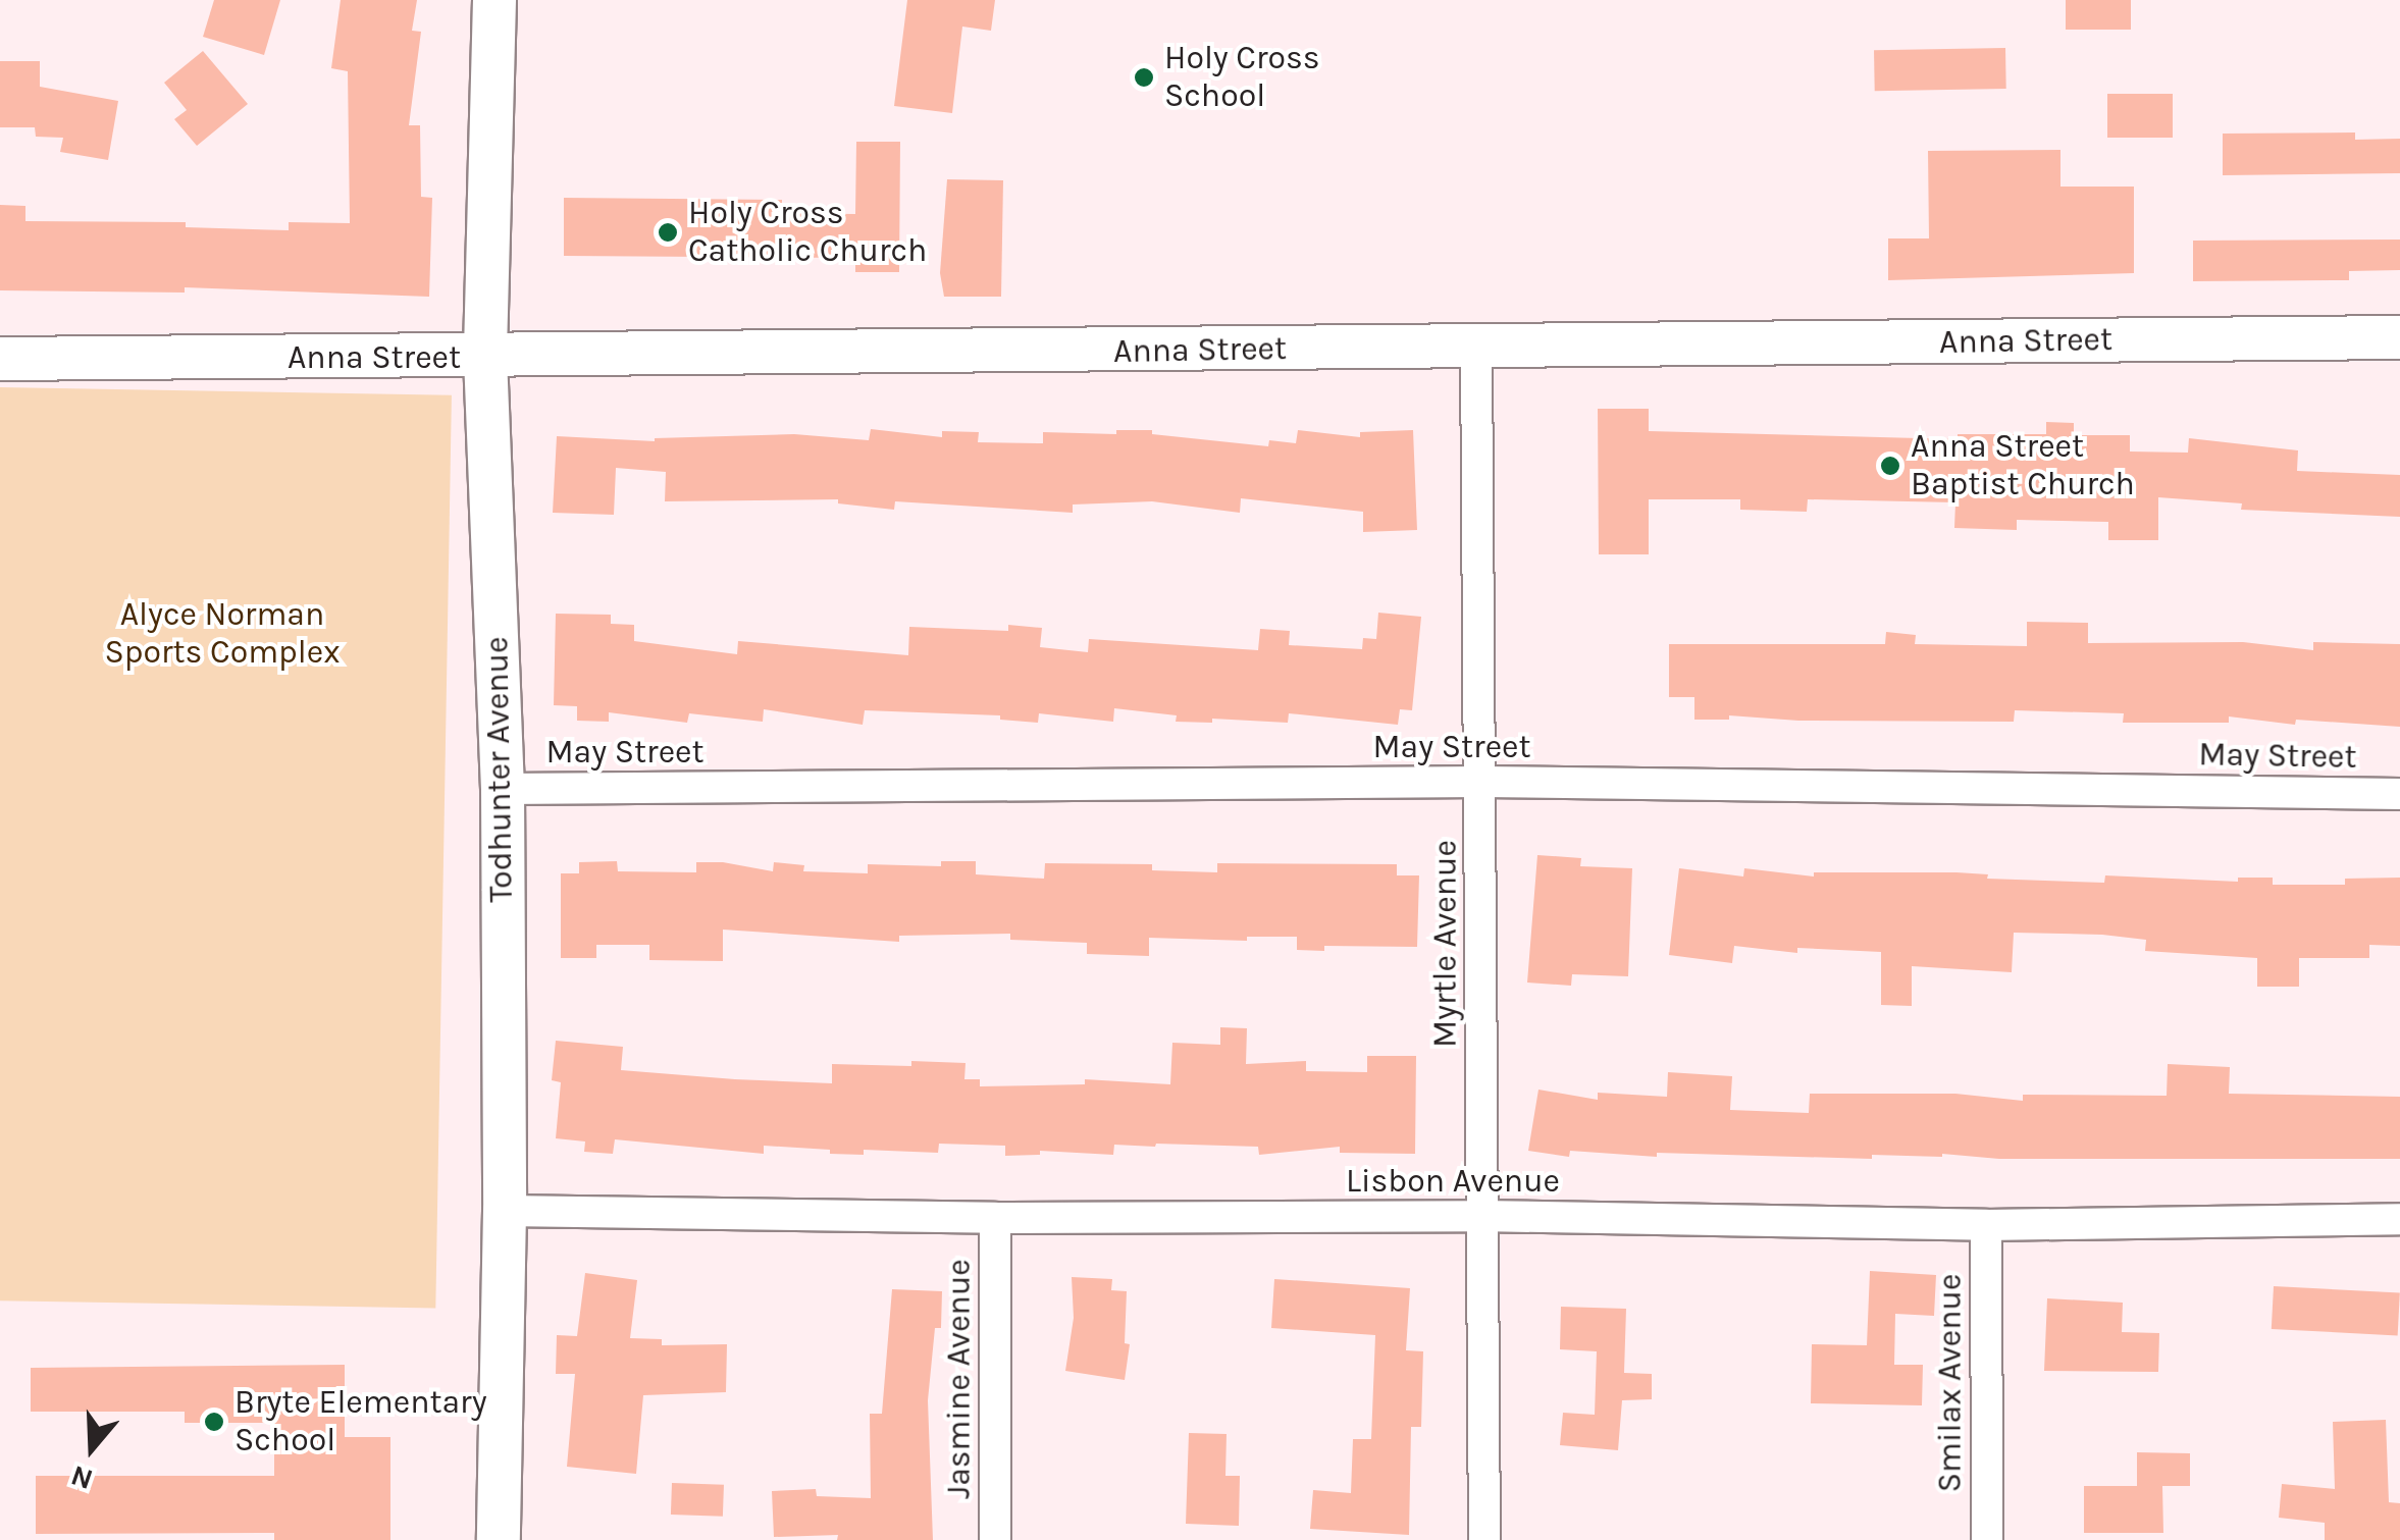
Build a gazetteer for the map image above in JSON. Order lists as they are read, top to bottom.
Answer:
{
  "streets": {
    "street": [
      "Anna Street",
      "May Street",
      "Todhunter Avenue",
      "Myrtle Avenue",
      "Lisbon Avenue",
      "Jasmine Avenue",
      "Smilax Avenue"
    ]
  },
  "crossings": [
    ["Anna Street", "Todhunter Avenue"],
    ["Anna Street", "Myrtle Avenue"],
    ["May Street", "Todhunter Avenue"],
    ["May Street", "Myrtle Avenue"],
    ["Todhunter Avenue", "Lisbon Avenue"],
    ["Myrtle Avenue", "Lisbon Avenue"],
    ["Lisbon Avenue", "Jasmine Avenue"],
    ["Lisbon Avenue", "Smilax Avenue"]
  ],
  "parks": ["Alyce Norman Sports Complex"],
  "places": [
    "Holy Cross School",
    "Holy Cross Catholic Church",
    "Anna Street Baptist Church",
    "Bryte Elementary School"
  ],
  "north": "bottom"
}
